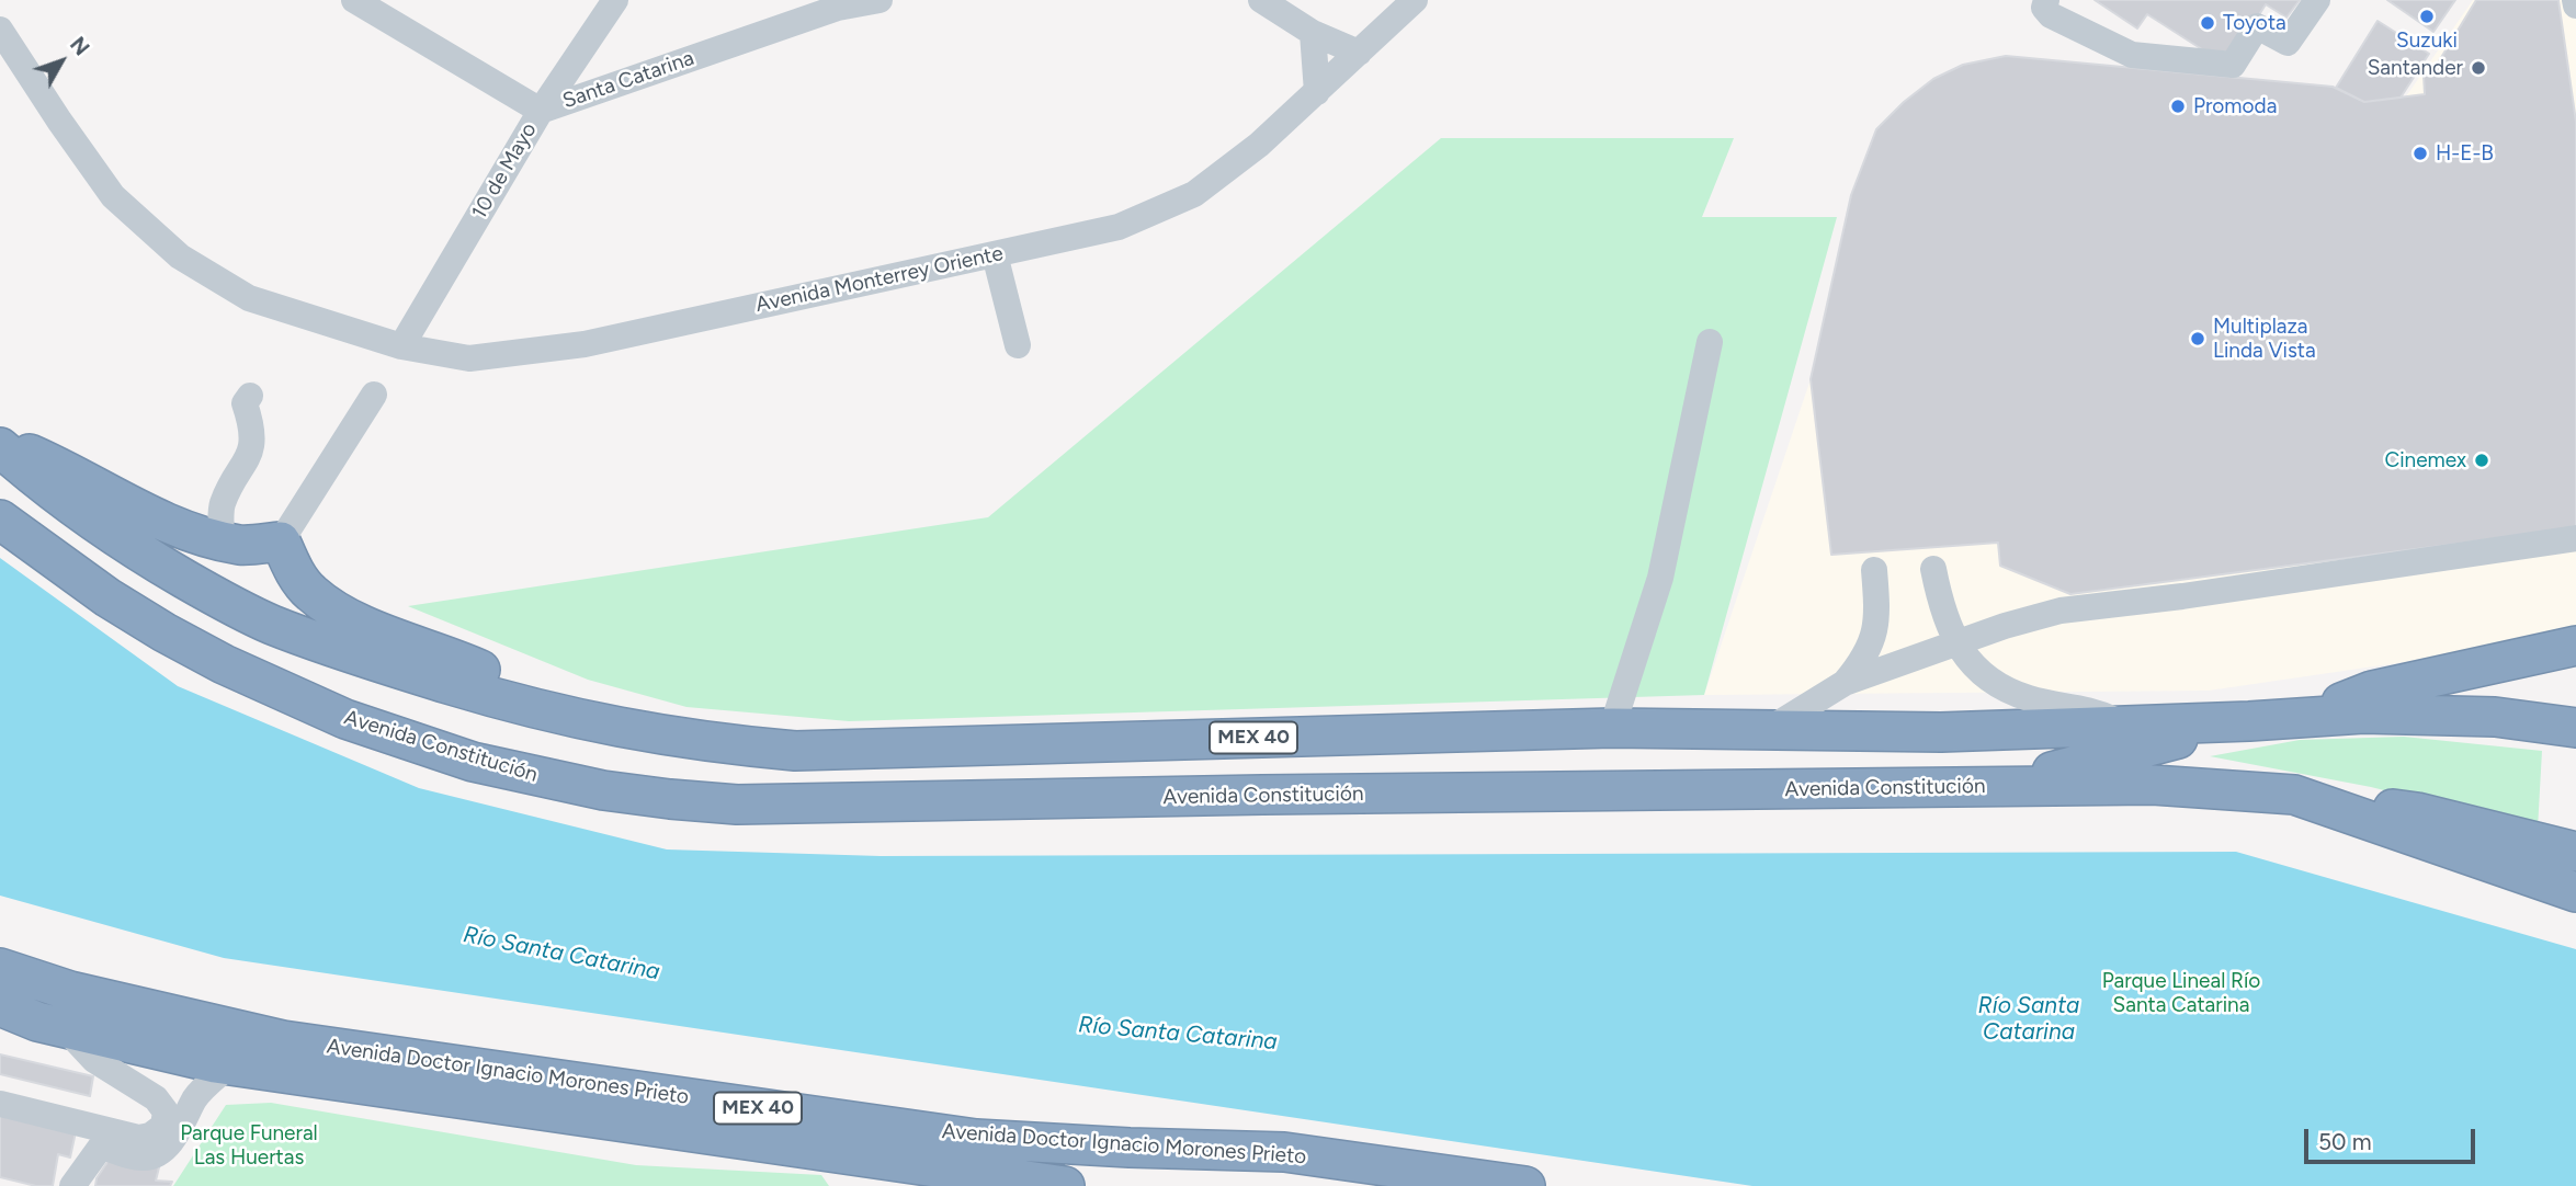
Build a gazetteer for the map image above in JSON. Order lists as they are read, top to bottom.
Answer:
{
  "streets": {
    "highway": ["MEX 40", "Avenida Constitución", "Avenida Doctor Ignacio Morones Prieto"],
    "street": ["Santa Catarina", "10 de Mayo", "Avenida Monterrey Oriente"]
  },
  "crossings": [
    ["Santa Catarina", "10 de Mayo"],
    ["10 de Mayo", "Avenida Monterrey Oriente"]
  ],
  "water": ["Río Santa Catarina"],
  "parks": ["Parque Lineal Río Santa Catarina", "Parque Funeral Las Huertas"],
  "places": [
    "Suzuki",
    "Toyota",
    "Santander",
    "Promoda",
    "H-E-B",
    "Multiplaza Linda Vista",
    "Cinemex"
  ],
  "scale_bar": "50 m",
  "north": "top right"
}
